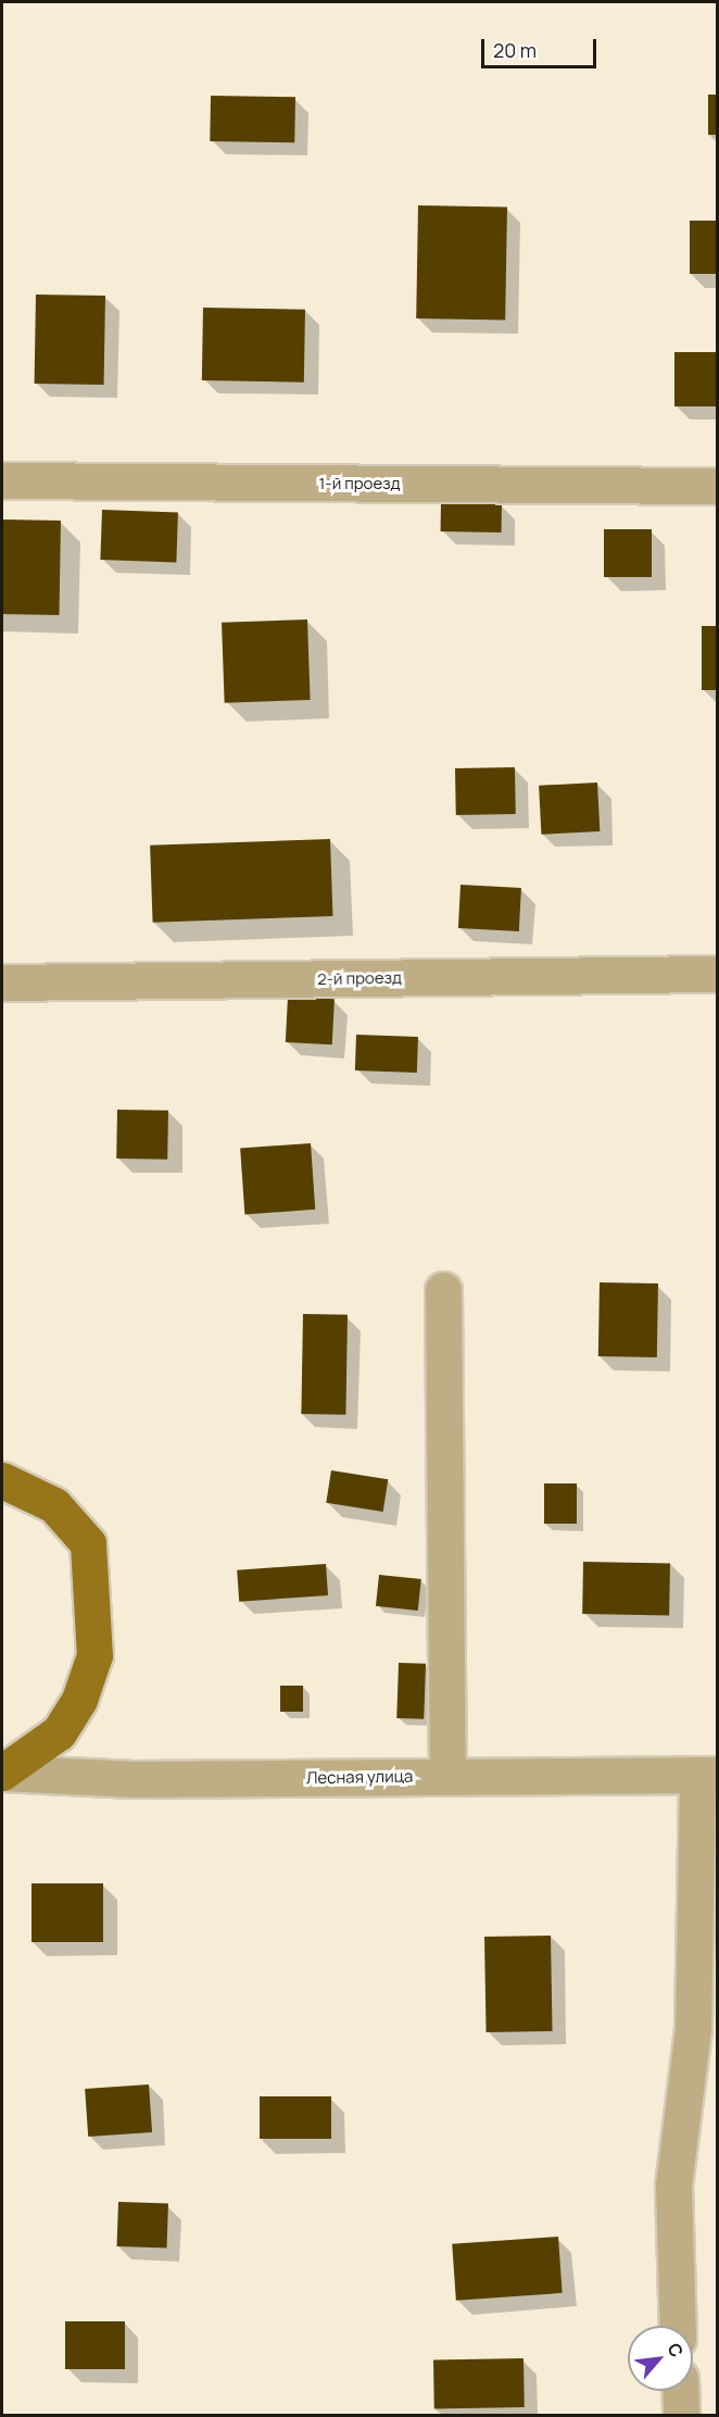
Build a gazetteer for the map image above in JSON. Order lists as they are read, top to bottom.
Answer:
{
  "streets": {
    "street": ["1-й проезд", "2-й проезд", "Лесная улица"]
  },
  "scale_bar": "20 m",
  "north": "top right"
}
